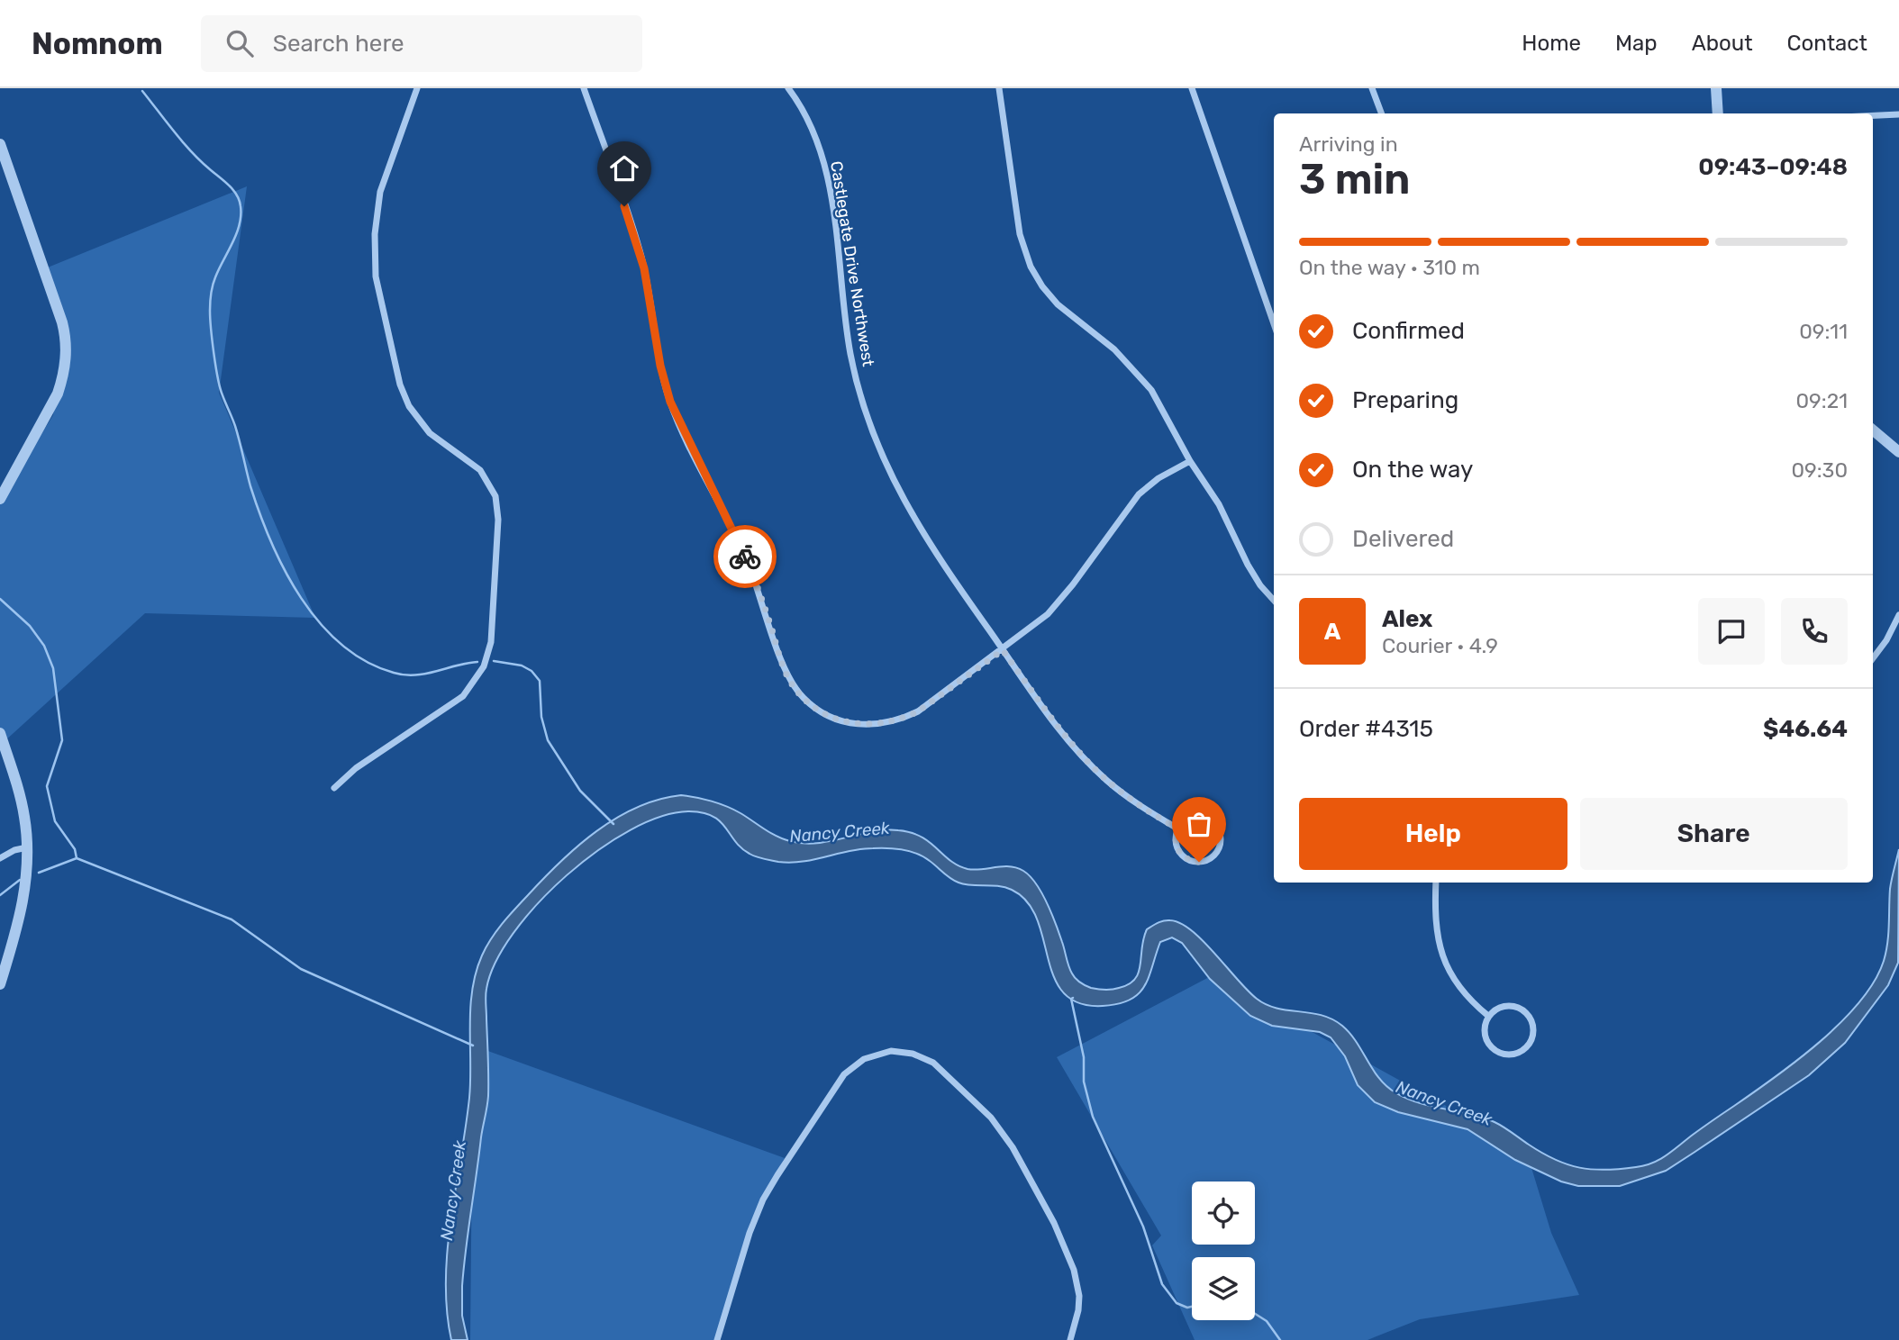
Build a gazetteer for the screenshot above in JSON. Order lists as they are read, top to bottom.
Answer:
{
  "streets": {
    "street": ["Castlegate Drive Northwest"]
  },
  "water": ["Nancy Creek"],
  "page": {
    "header": "Nomnom",
    "search": "Search here",
    "nav": [
      "Home",
      "Map",
      "About",
      "Contact"
    ],
    "heading": ["3 min", "Arriving in", "09:43–09:48"],
    "panel": [
      "Alex",
      "Courier · 4.9",
      "Order #4315",
      "$46.64"
    ],
    "bar": "On the way · 310 m",
    "list": [
      ["Confirmed", "09:11"],
      ["Preparing", "09:21"],
      ["On the way", "09:30"],
      "Delivered"
    ],
    "round": "A",
    "buttons": ["Help", "Share"]
  }
}
